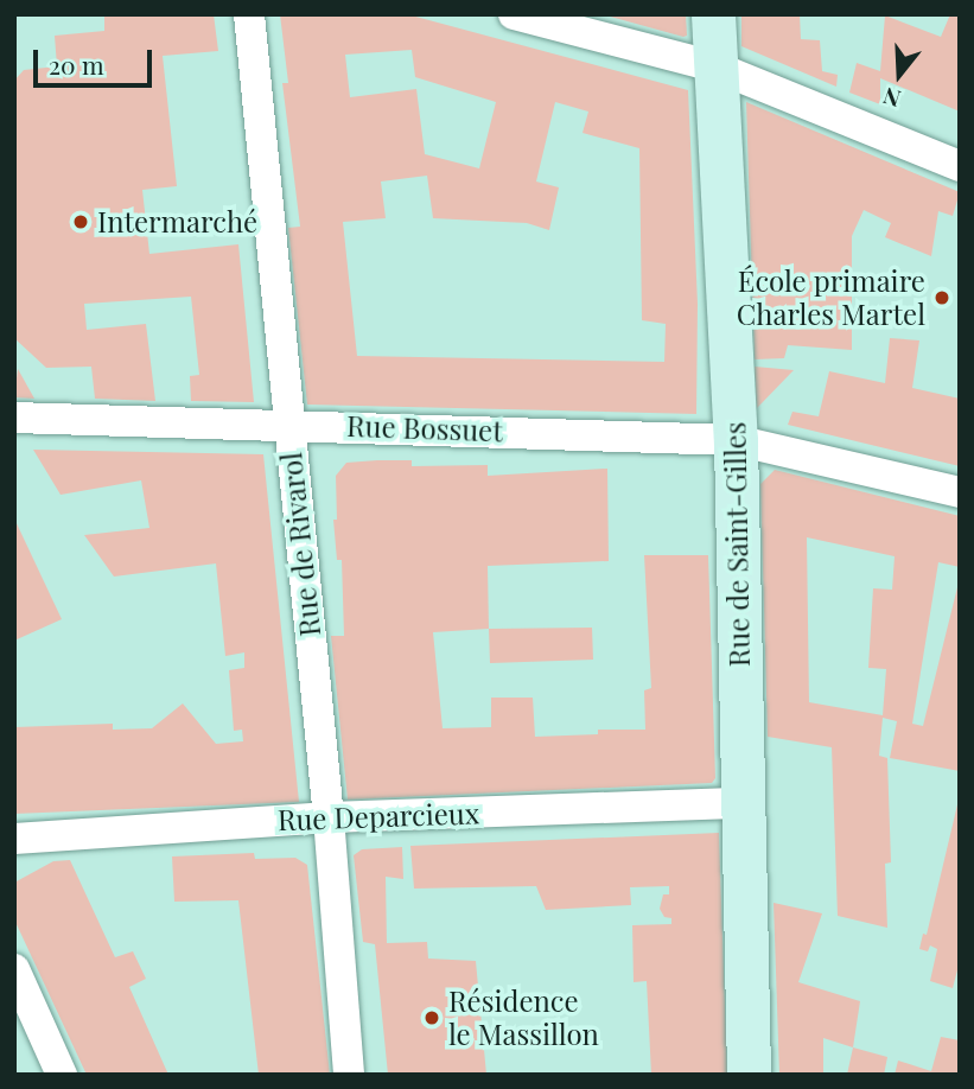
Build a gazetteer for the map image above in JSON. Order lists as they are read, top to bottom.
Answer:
{
  "streets": {
    "street": [
      "Rue Bossuet",
      "Rue de Rivarol",
      "Rue de Saint-Gilles",
      "Rue Deparcieux"
    ]
  },
  "crossings": [
    ["Rue Bossuet", "Rue de Rivarol"],
    ["Rue Bossuet", "Rue de Saint-Gilles"],
    ["Rue de Rivarol", "Rue Deparcieux"],
    ["Rue de Saint-Gilles", "Rue Deparcieux"]
  ],
  "places": ["Intermarché", "École primaire Charles Martel", "Résidence le Massillon"],
  "scale_bar": "20 m",
  "north": "bottom"
}
